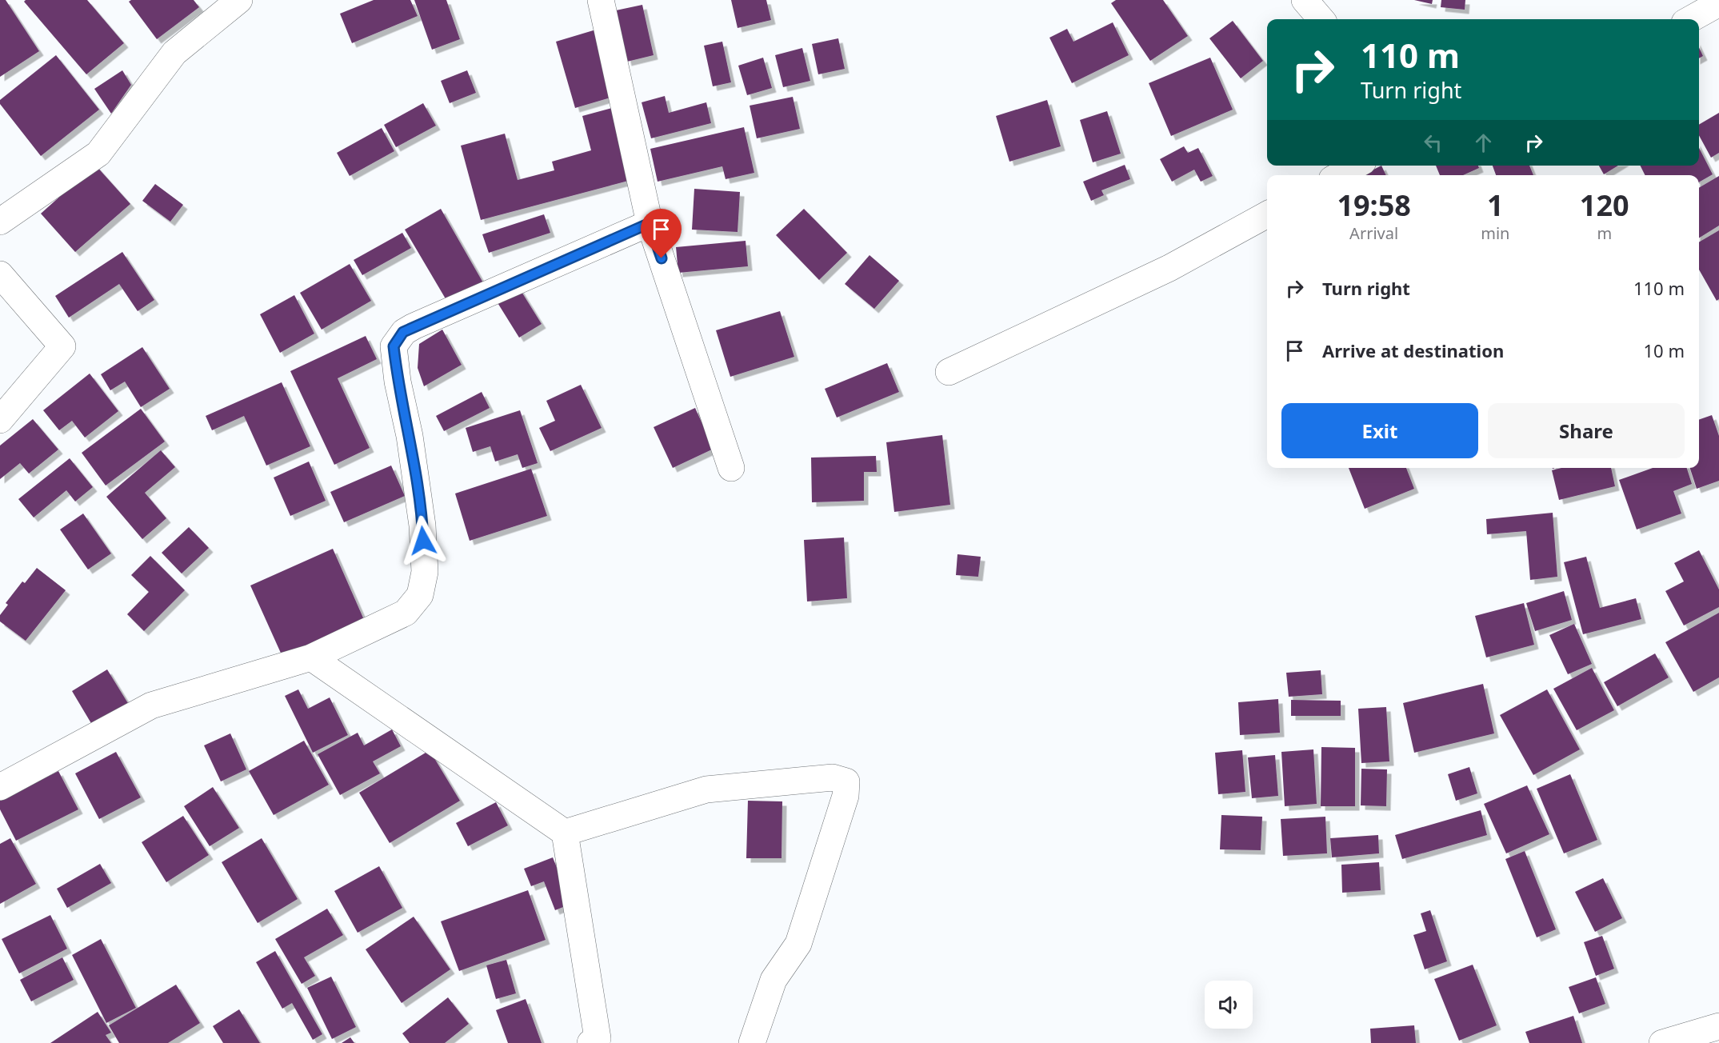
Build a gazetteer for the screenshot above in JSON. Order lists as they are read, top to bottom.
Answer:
{
  "page": {
    "turn": ["110 m", "Turn right"],
    "eta": [
      "19:58",
      "Arrival",
      "1",
      "min",
      "120",
      "m"
    ],
    "list": [
      {
        "name": "Turn right",
        "value": "110 m"
      },
      {
        "name": "Arrive at destination",
        "value": "10 m"
      }
    ],
    "buttons": ["Exit", "Share"]
  }
}
